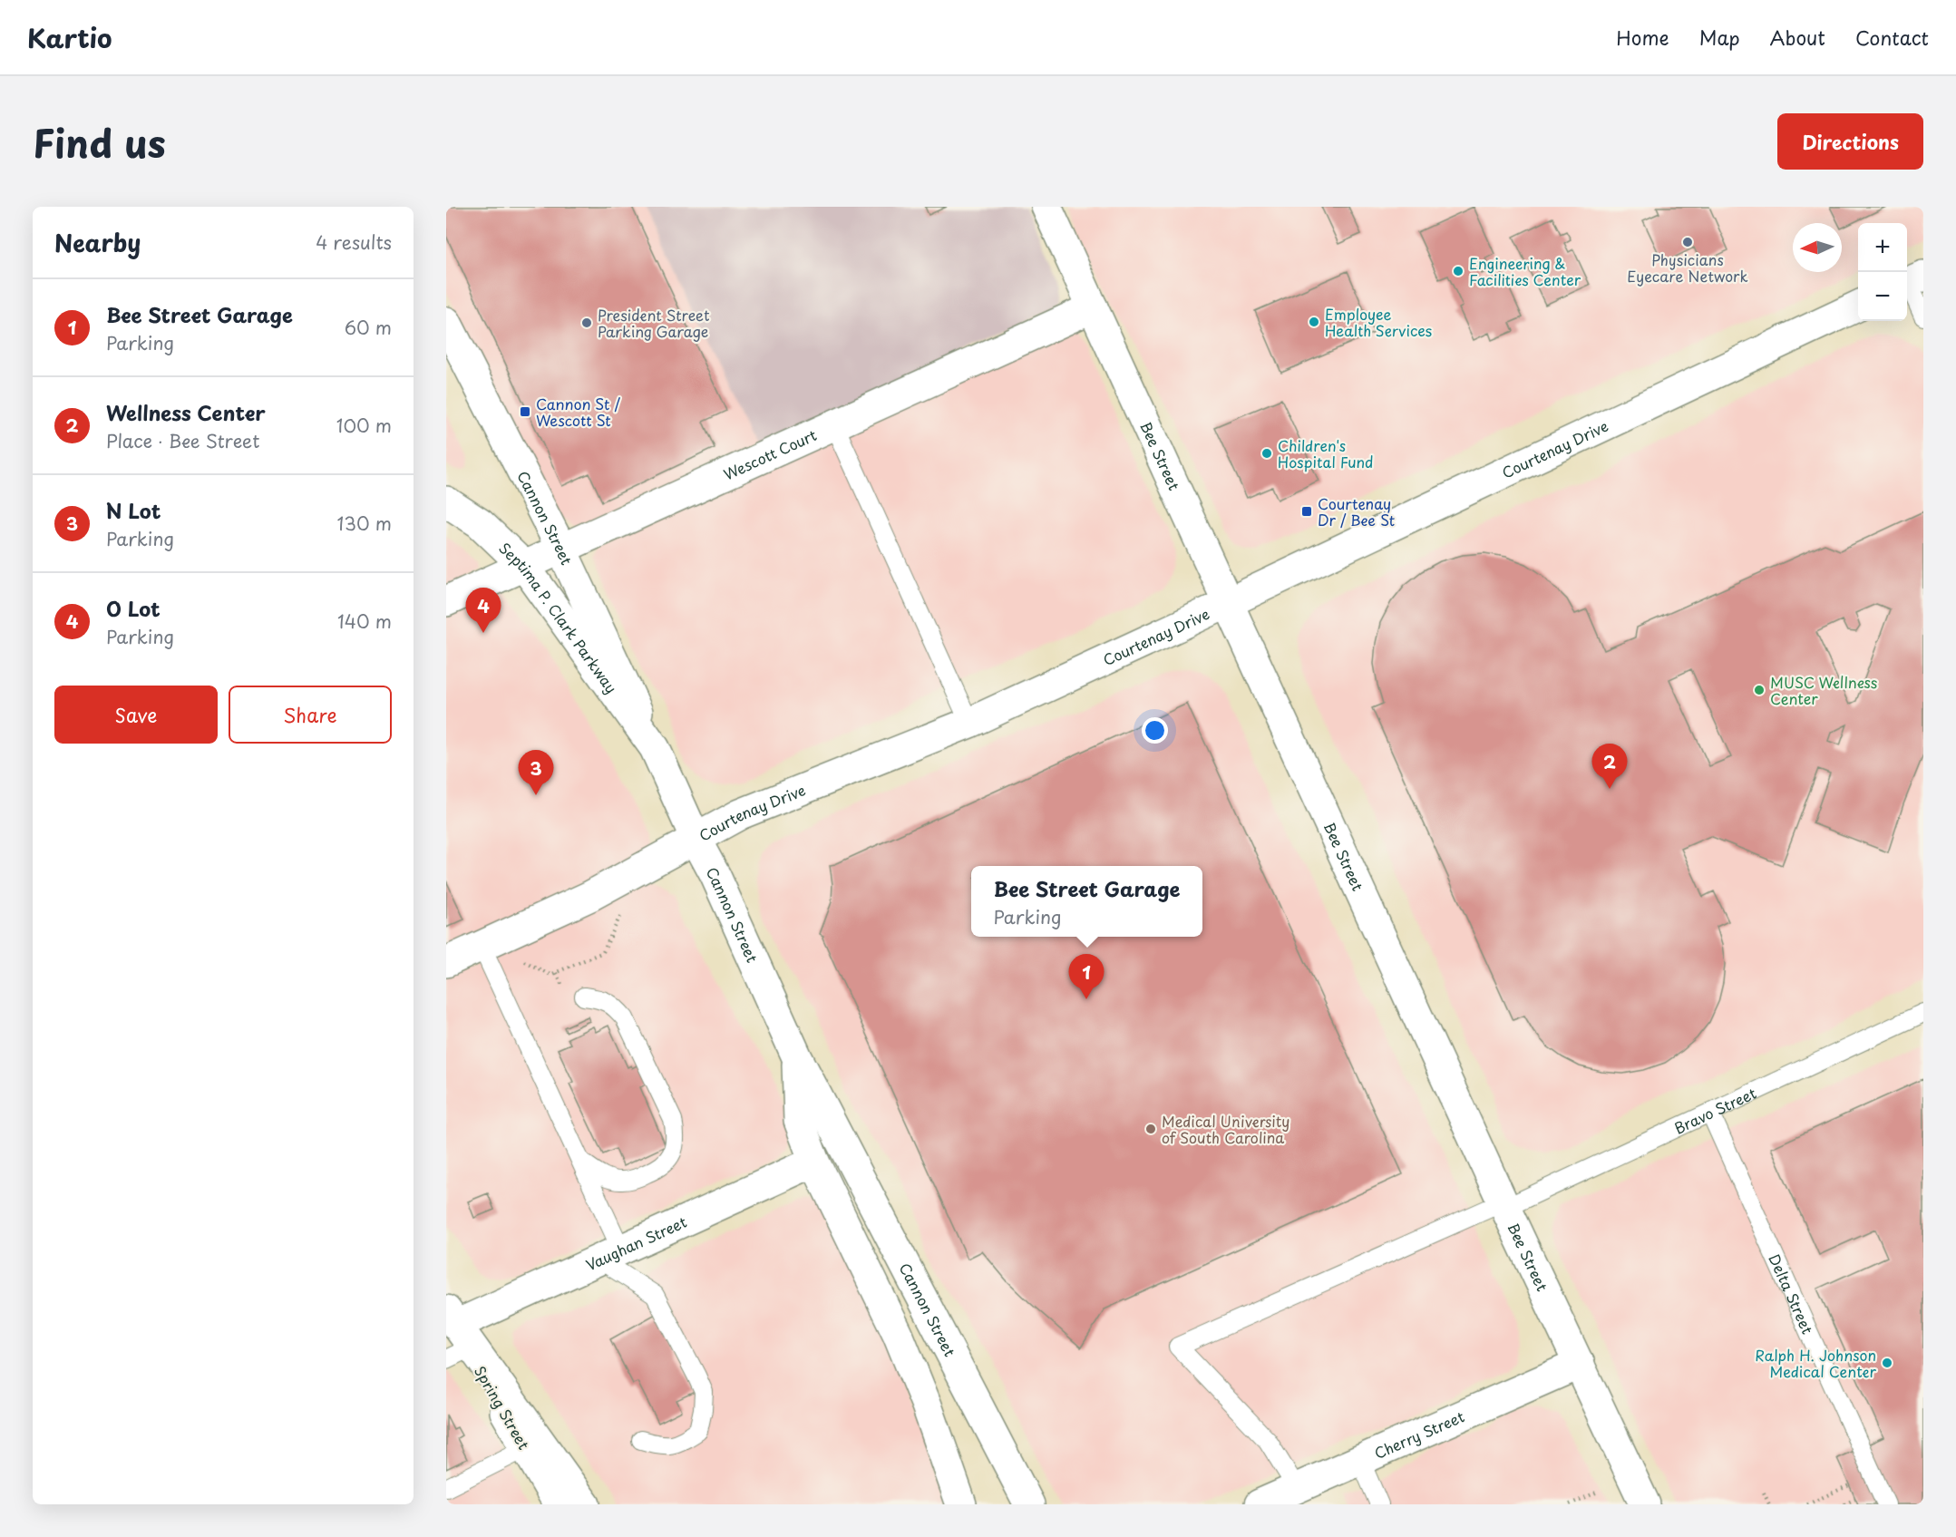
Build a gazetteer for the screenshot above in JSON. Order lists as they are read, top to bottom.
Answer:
{
  "streets": {
    "main road": [
      "Courtenay Drive",
      "Wescott Court",
      "Bee Street",
      "Cannon Street",
      "Septima P. Clark Parkway",
      "Vaughan Street",
      "Spring Street",
      "Cherry Street"
    ],
    "lane": ["Bravo Street", "Delta Street"]
  },
  "crossings": [
    ["Courtenay Drive", "Bee Street"],
    ["Courtenay Drive", "Cannon Street"],
    ["Wescott Court", "Bee Street"],
    ["Wescott Court", "Cannon Street"],
    ["Wescott Court", "Septima P. Clark Parkway"],
    ["Bee Street", "Bravo Street"],
    ["Bee Street", "Cherry Street"],
    ["Cannon Street", "Septima P. Clark Parkway"],
    ["Bravo Street", "Delta Street"],
    ["Bravo Street", "Cherry Street"],
    ["Vaughan Street", "Spring Street"]
  ],
  "places": {
    "other": [
      "Physicians Eyecare Network",
      "Engineering & Facilities Center",
      "Employee Health Services",
      "President Street Parking Garage",
      "Children's Hospital Fund",
      "MUSC Wellness Center",
      "Medical University of South Carolina",
      "Ralph H. Johnson Medical Center"
    ],
    "transit": ["Cannon St / Wescott St", "Courtenay Dr / Bee St"]
  },
  "north": "left",
  "page": {
    "header": "Kartio",
    "nav": [
      "Home",
      "Map",
      "About",
      "Contact"
    ],
    "title": "Find us",
    "buttons": [
      "Directions",
      ["Save", "Share"]
    ],
    "heading": ["Nearby", "4 results"],
    "map_buttons": ["+", "−"],
    "list": [
      {
        "mark": "1",
        "name": "Bee Street Garage",
        "note": "Parking",
        "value": "60 m"
      },
      {
        "mark": "2",
        "name": "Wellness Center",
        "note": "Place · Bee Street",
        "value": "100 m"
      },
      {
        "mark": "3",
        "name": "N Lot",
        "note": "Parking",
        "value": "130 m"
      },
      {
        "mark": "4",
        "name": "O Lot",
        "note": "Parking",
        "value": "140 m"
      }
    ],
    "pins": [
      "4",
      "2",
      "3",
      "1"
    ],
    "popup": ["Bee Street Garage", "Parking"]
  }
}
